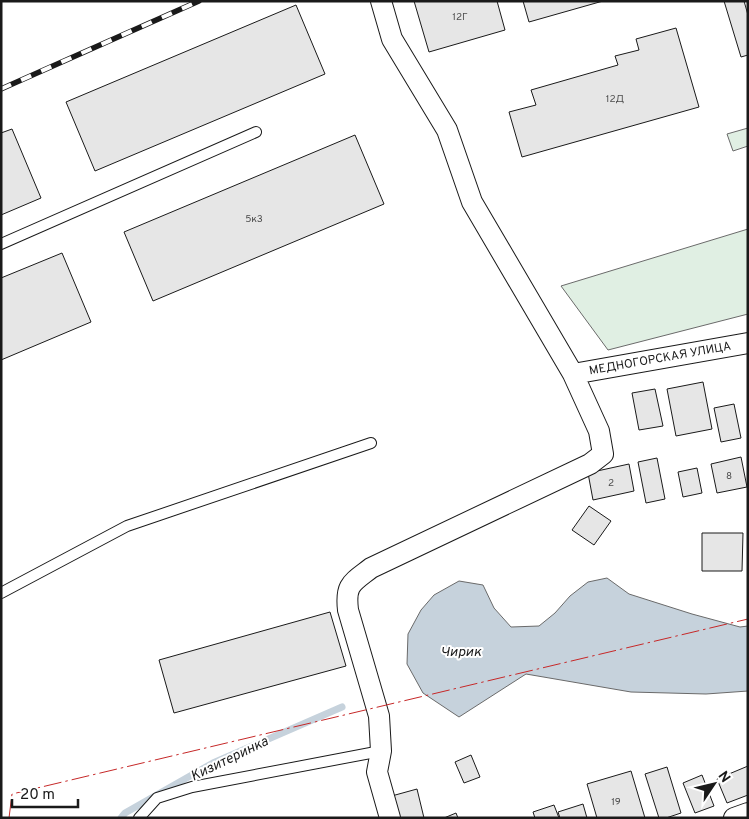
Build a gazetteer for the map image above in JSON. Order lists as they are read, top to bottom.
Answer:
{
  "streets": {
    "street": ["МЕДНОГОРСКАЯ УЛИЦА"]
  },
  "water": ["Чирик", "Кизитеринка"],
  "house_numbers": [
    "12Г",
    "12Д",
    "5к3",
    "8",
    "2",
    "19"
  ],
  "scale_bar": "20 m",
  "north": "top right"
}
